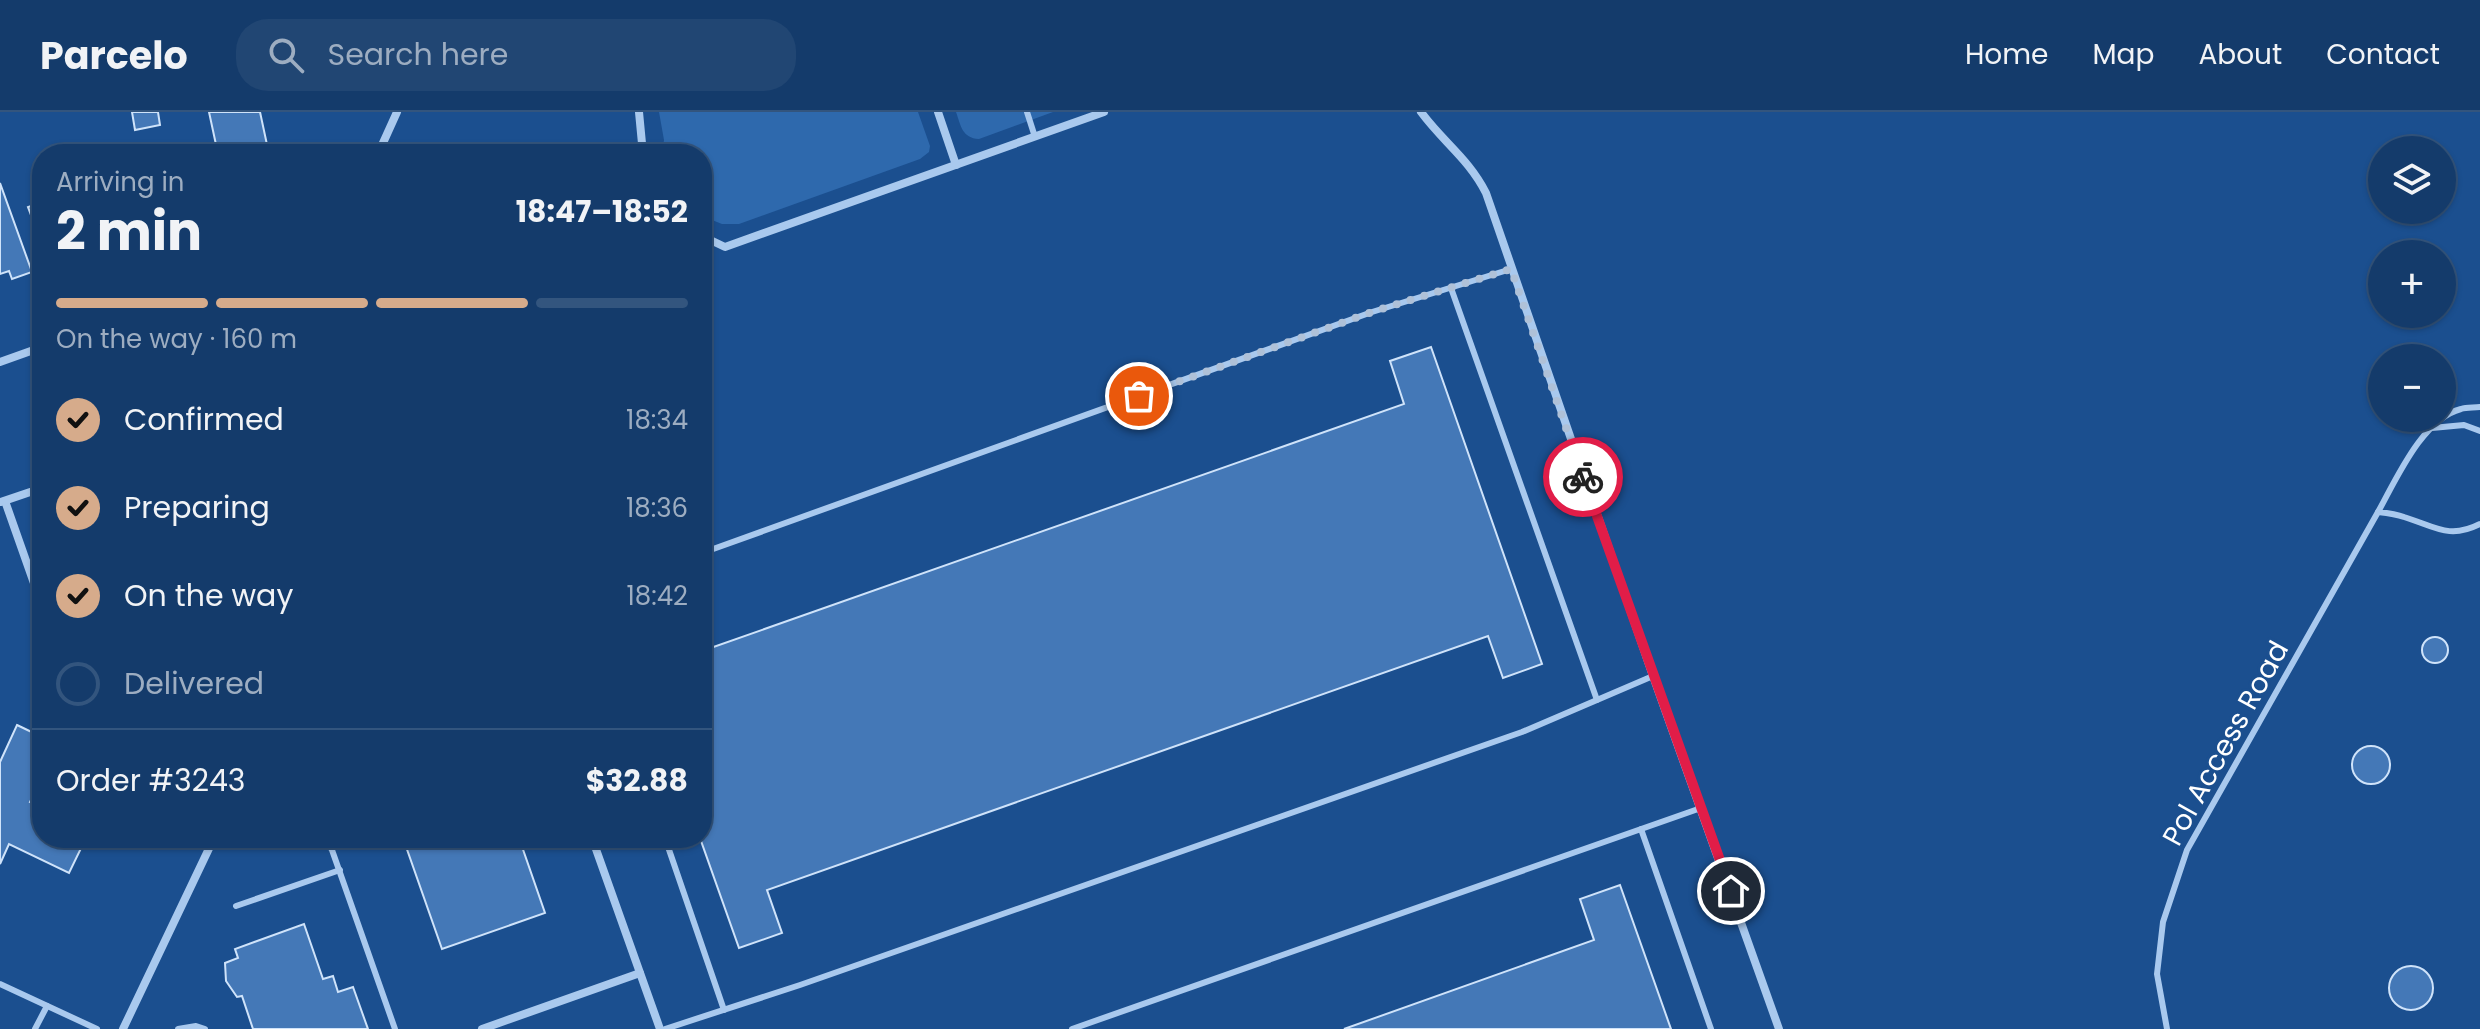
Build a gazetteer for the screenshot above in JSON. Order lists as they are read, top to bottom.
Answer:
{
  "streets": {
    "lane": ["Pol Access Road"]
  },
  "page": {
    "header": "Parcelo",
    "search": "Search here",
    "nav": [
      "Home",
      "Map",
      "About",
      "Contact"
    ],
    "map_buttons": ["+", "−"],
    "heading": ["2 min", "Arriving in", "18:47–18:52"],
    "panel": ["Order #3243", "$32.88"],
    "bar": "On the way · 160 m",
    "list": [
      ["Confirmed", "18:34"],
      ["Preparing", "18:36"],
      ["On the way", "18:42"],
      "Delivered"
    ]
  }
}
